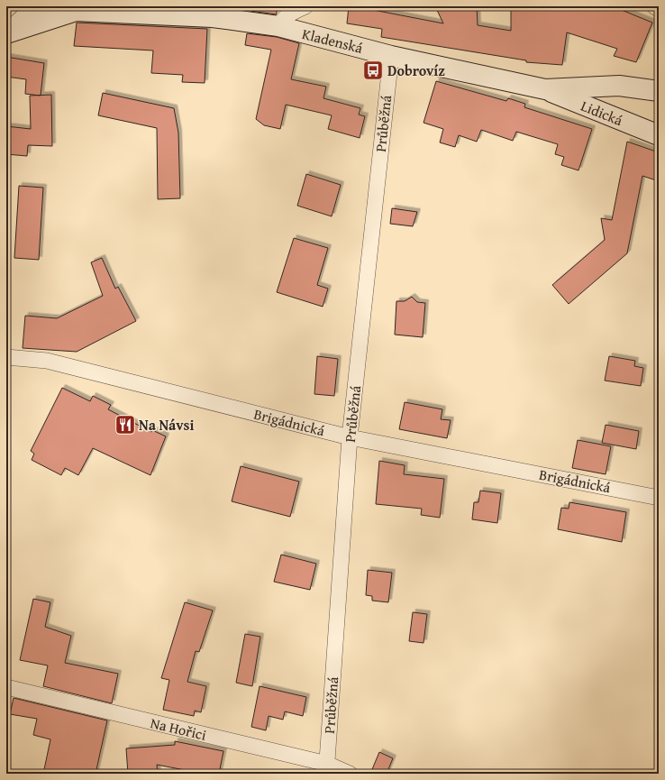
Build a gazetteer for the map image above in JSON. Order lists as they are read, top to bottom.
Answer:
{
  "streets": {
    "street": [
      "Kladenská",
      "Lidická",
      "Průběžná",
      "Brigádnická",
      "Na Hořici"
    ]
  },
  "crossings": [
    ["Kladenská", "Lidická"],
    ["Kladenská", "Průběžná"],
    ["Průběžná", "Brigádnická"],
    ["Průběžná", "Na Hořici"]
  ],
  "places": {
    "bus stop": ["Dobrovíz"],
    "restaurant": ["Na Návsi"]
  }
}
